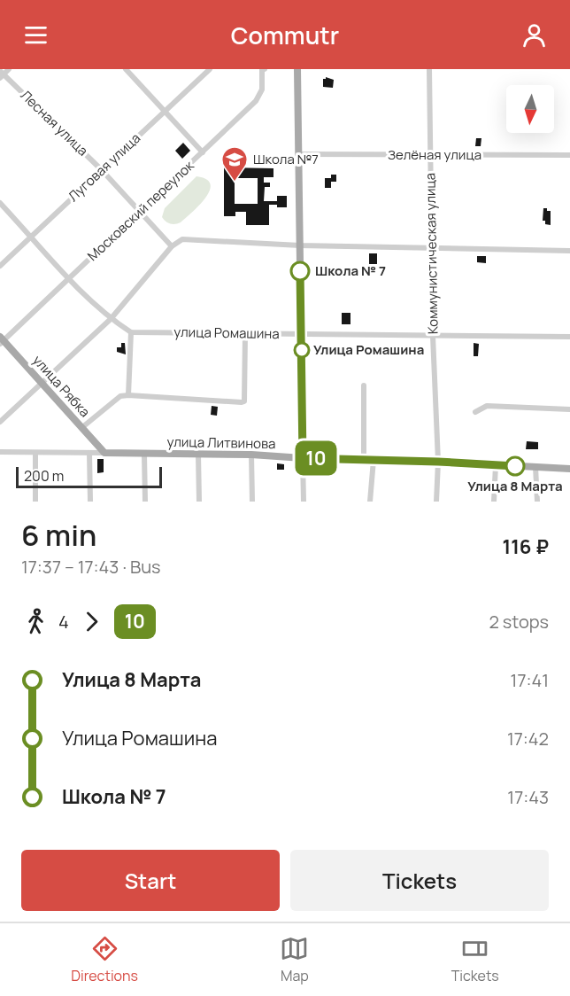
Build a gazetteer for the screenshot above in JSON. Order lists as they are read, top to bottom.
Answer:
{
  "streets": {
    "main road": ["улица Рябка", "улица Литвинова"],
    "street": [
      "Лесная улица",
      "Зелёная улица",
      "Луговая улица",
      "Московский переулок",
      "Коммунистическая улица",
      "улица Ромашина"
    ]
  },
  "crossings": [
    ["Лесная улица", "Луговая улица"],
    ["Лесная улица", "Московский переулок"],
    ["Зелёная улица", "Коммунистическая улица"],
    ["Московский переулок", "улица Рябка"],
    ["Коммунистическая улица", "улица Ромашина"],
    ["Коммунистическая улица", "улица Литвинова"],
    ["улица Рябка", "улица Литвинова"]
  ],
  "places": {
    "school or university": ["Школа №7"],
    "other": ["Школа № 7", "Улица Ромашина", "Улица 8 Марта"]
  },
  "lines": ["bus line 10"],
  "scale_bar": "200 m",
  "north": "bottom",
  "page": {
    "header": "Commutr",
    "on_map": "10",
    "scale": "200 m",
    "heading": ["6 min", "17:37 – 17:43 · Bus", "116 ₽"],
    "legs": ["4", "10", "2 stops"],
    "list": [
      {
        "name": "Улица 8 Марта",
        "value": "17:41"
      },
      {
        "name": "Улица Ромашина",
        "value": "17:42"
      },
      {
        "name": "Школа № 7",
        "value": "17:43"
      }
    ],
    "buttons": ["Start", "Tickets"],
    "tabs": ["Directions", "Map", "Tickets"]
  }
}
